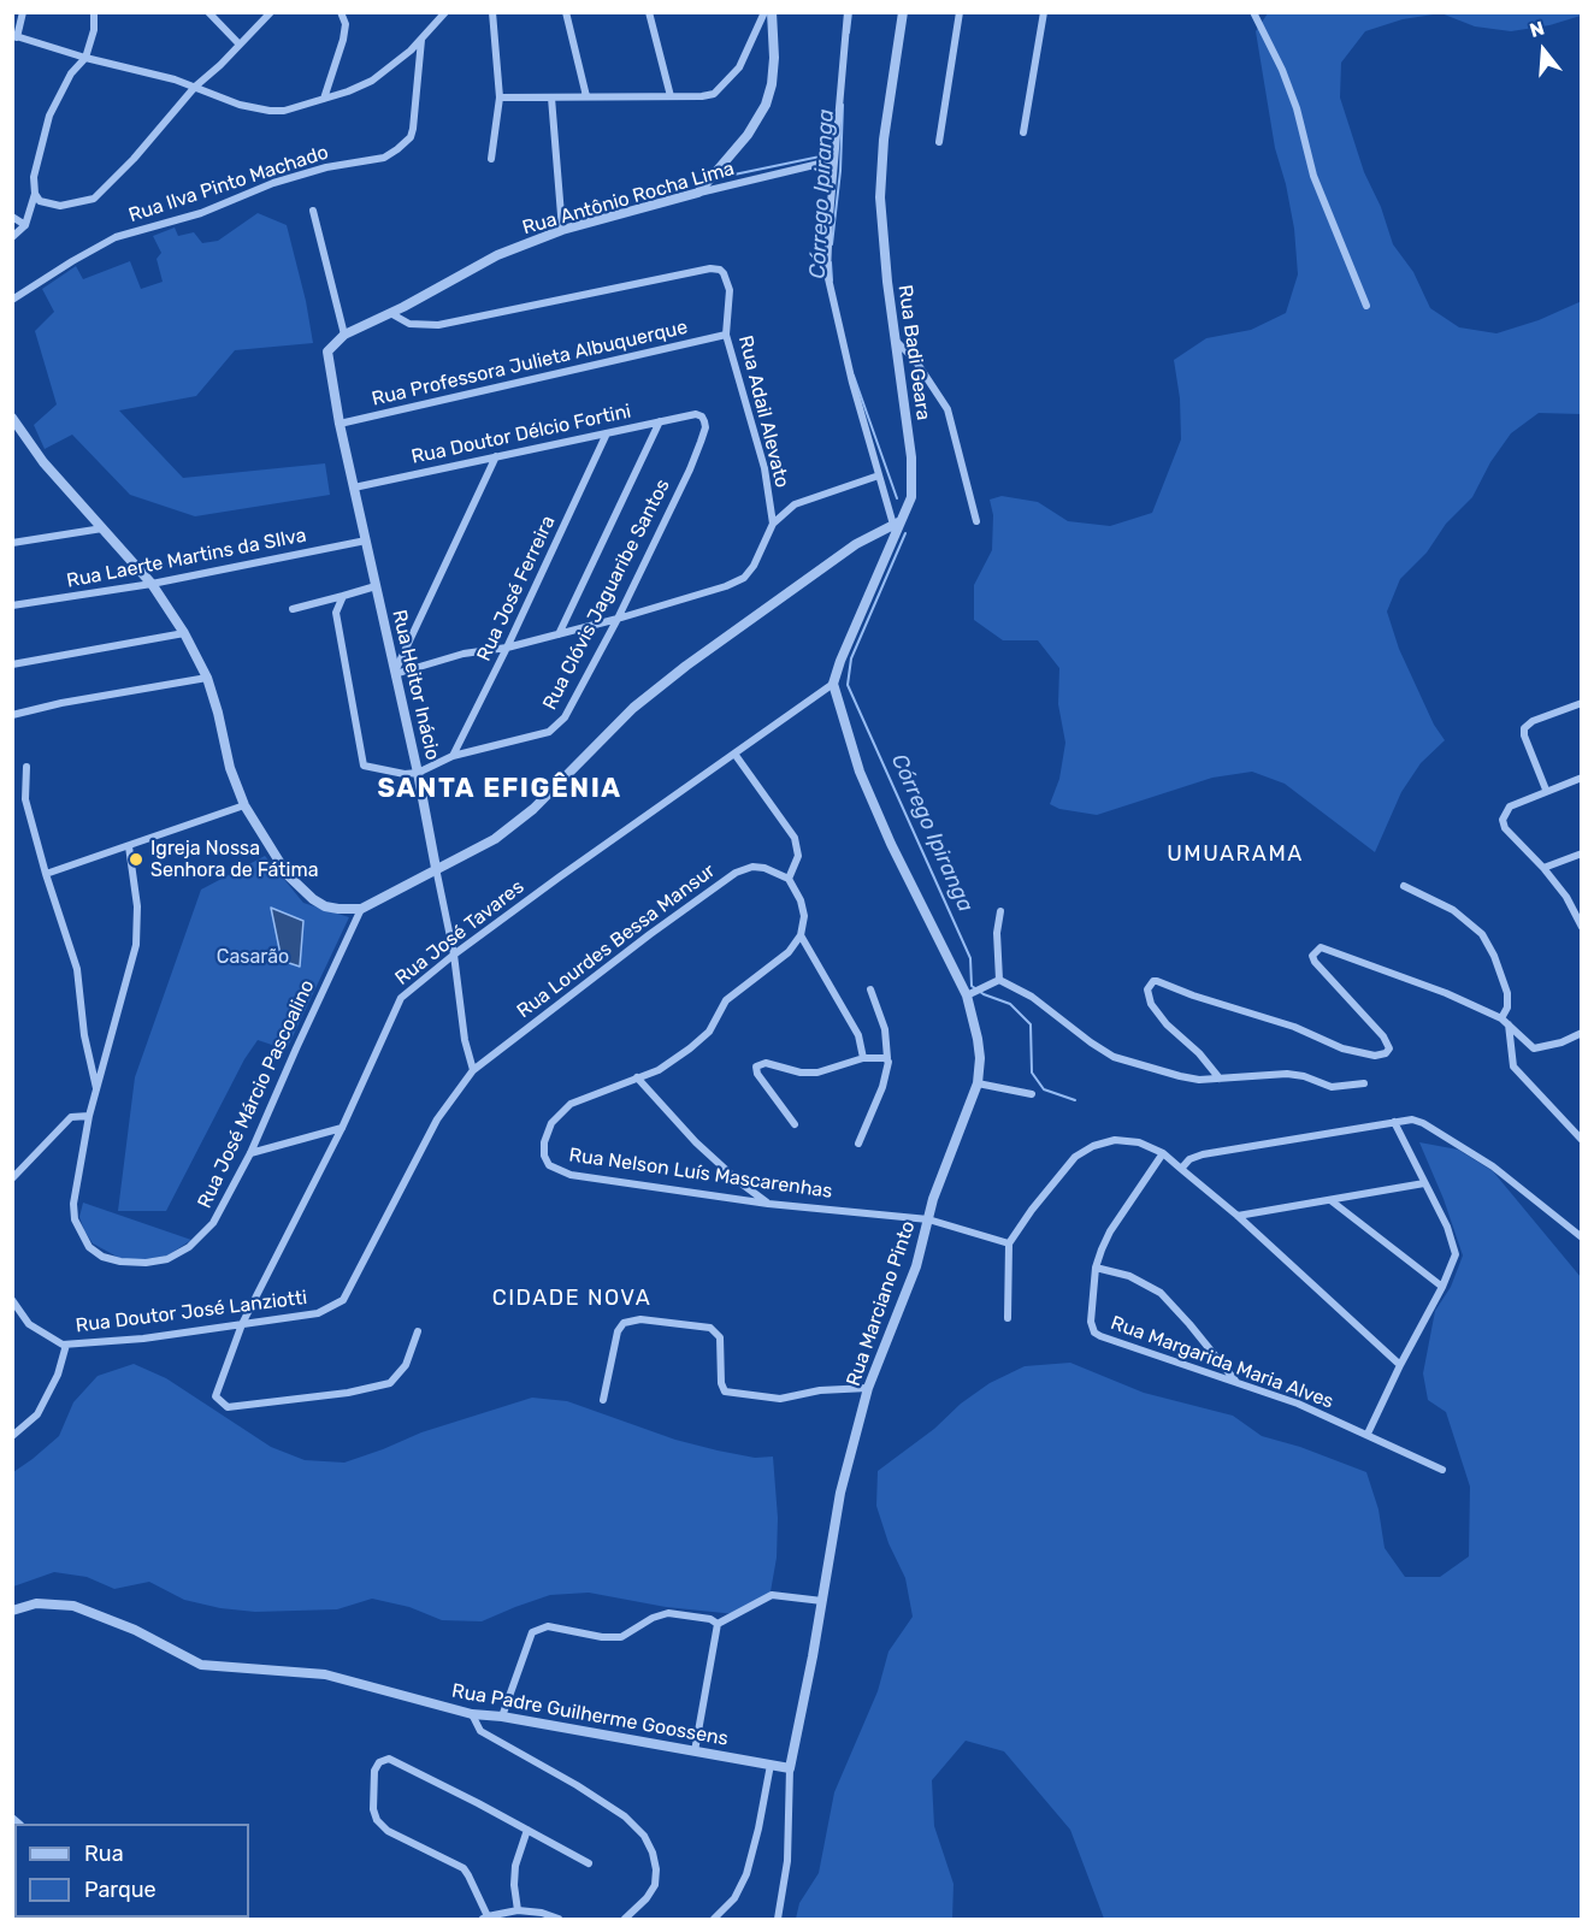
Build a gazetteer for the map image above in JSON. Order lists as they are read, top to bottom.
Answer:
{
  "streets": {
    "street": [
      "Rua Ilva Pinto Machado",
      "Rua Antônio Rocha Lima",
      "Rua Badi Geara",
      "Rua Professora Julieta Albuquerque",
      "Rua Adail Alevato",
      "Rua Doutor Délcio Fortini",
      "Rua Laerte Martins da SIlva",
      "Rua José Ferreira",
      "Rua Clóvis Jaguaribe Santos",
      "Rua Heitor Inácio",
      "Rua José Tavares",
      "Rua Lourdes Bessa Mansur",
      "Rua José Márcio Pascoalino",
      "Rua Nelson Luís Mascarenhas",
      "Rua Marciano Pinto",
      "Rua Doutor José Lanziotti",
      "Rua Margarida Maria Alves",
      "Rua Padre Guilherme Goossens"
    ]
  },
  "crossings": [
    ["Rua Antônio Rocha Lima", "Rua Adail Alevato"],
    ["Rua Antônio Rocha Lima", "Rua Heitor Inácio"],
    ["Rua Badi Geara", "Rua José Tavares"],
    ["Rua Badi Geara", "Rua Marciano Pinto"],
    ["Rua Professora Julieta Albuquerque", "Rua Adail Alevato"],
    ["Rua Professora Julieta Albuquerque", "Rua Heitor Inácio"],
    ["Rua Doutor Délcio Fortini", "Rua José Ferreira"],
    ["Rua Doutor Délcio Fortini", "Rua Clóvis Jaguaribe Santos"],
    ["Rua Doutor Délcio Fortini", "Rua Heitor Inácio"],
    ["Rua Laerte Martins da SIlva", "Rua Heitor Inácio"],
    ["Rua José Ferreira", "Rua Clóvis Jaguaribe Santos"],
    ["Rua Clóvis Jaguaribe Santos", "Rua Heitor Inácio"],
    ["Rua Heitor Inácio", "Rua José Tavares"],
    ["Rua Heitor Inácio", "Rua Lourdes Bessa Mansur"],
    ["Rua Heitor Inácio", "Rua Doutor José Lanziotti"],
    ["Rua José Tavares", "Rua Marciano Pinto"],
    ["Rua José Tavares", "Rua Doutor José Lanziotti"],
    ["Rua Lourdes Bessa Mansur", "Rua Doutor José Lanziotti"],
    ["Rua Nelson Luís Mascarenhas", "Rua Marciano Pinto"],
    ["Rua Marciano Pinto", "Rua Padre Guilherme Goossens"]
  ],
  "districts": ["SANTA EFIGÊNIA", "UMUARAMA", "CIDADE NOVA"],
  "water": ["Córrego Ipiranga"],
  "parks": ["Casarão"],
  "places": ["Igreja Nossa Senhora de Fátima"],
  "legend": ["Rua", "Parque"],
  "north": "top"
}
